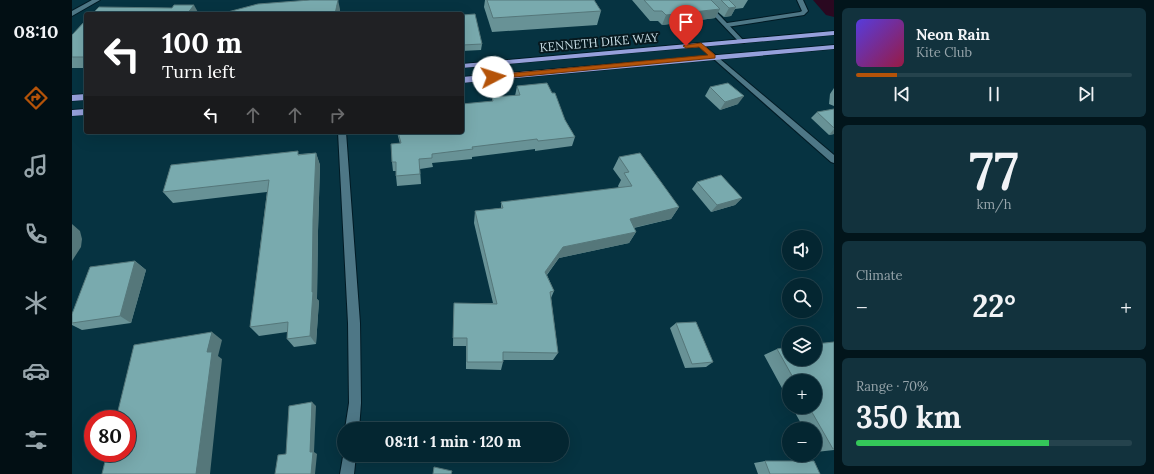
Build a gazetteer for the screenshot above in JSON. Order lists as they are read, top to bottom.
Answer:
{
  "streets": {
    "highway": ["KENNETH DIKE WAY"]
  },
  "page": {
    "tabs": "08:10",
    "turn": ["100 m", "Turn left"],
    "song": ["Neon Rain", "Kite Club"],
    "tile": [
      ["77", "km/h"],
      "Climate",
      ["Range · 70%", "350 km"]
    ],
    "map_buttons": ["+", "−"],
    "heat": ["−", "22°", "+"],
    "limit": "80",
    "trip": "08:11 · 1 min · 120 m"
  }
}
